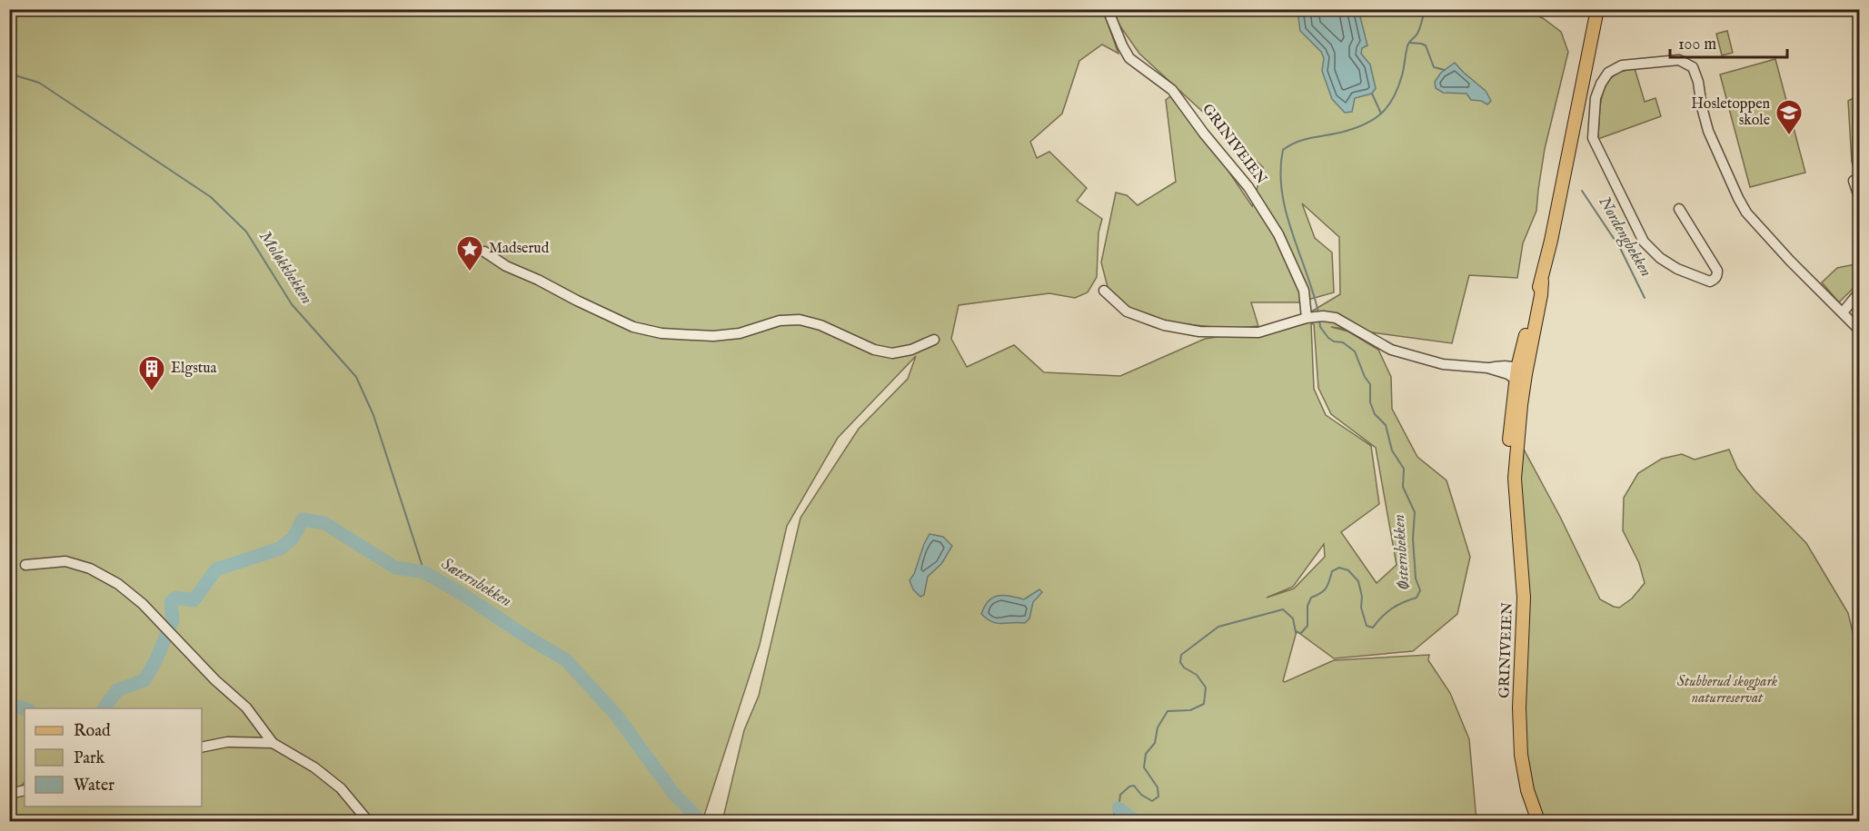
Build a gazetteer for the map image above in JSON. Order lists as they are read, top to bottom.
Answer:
{
  "streets": {
    "main road": ["GRINIVEIEN"]
  },
  "water": [
    "Nordengbekken",
    "Moløkkbekken",
    "Østernbekken",
    "Sæternbekken"
  ],
  "parks": ["Stubberud skogpark naturreservat"],
  "places": {
    "school or university": ["Hosletoppen skole"],
    "place": ["Madserud"],
    "building": ["Elgstua"]
  },
  "legend": ["Road", "Park", "Water"],
  "scale_bar": "100 m"
}
